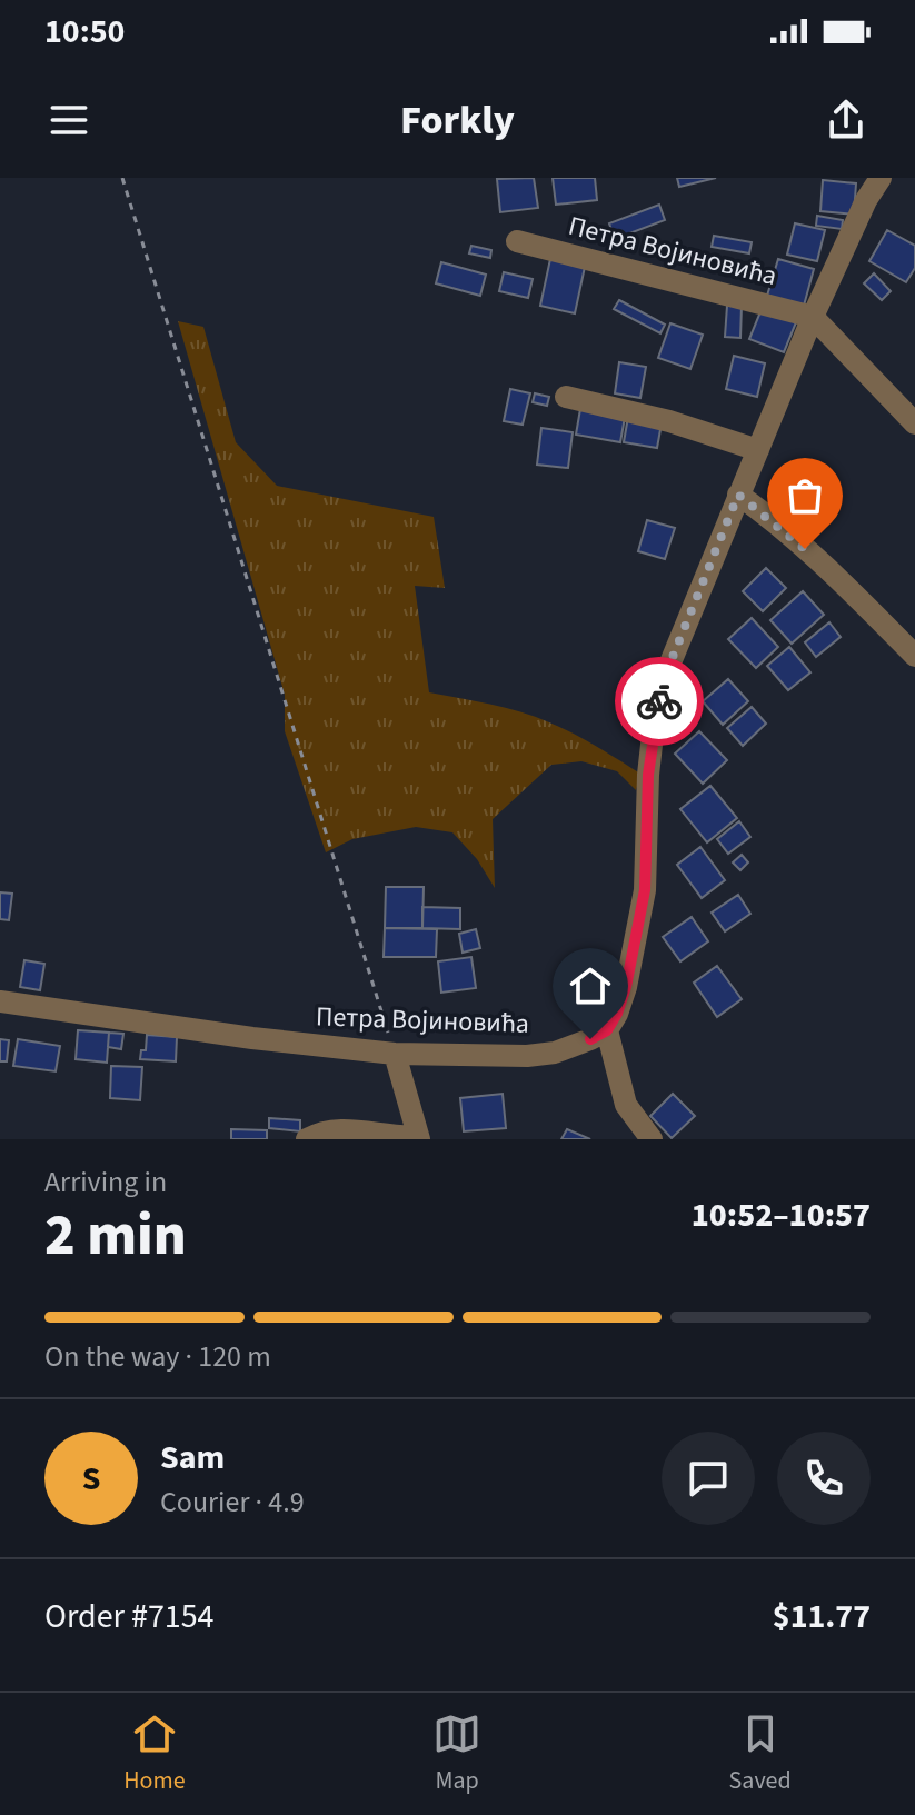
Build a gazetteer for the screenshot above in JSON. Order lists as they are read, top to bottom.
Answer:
{
  "streets": {
    "street": ["Петра Војиновића"]
  },
  "page": {
    "status": "10:50",
    "header": "Forkly",
    "heading": ["2 min", "Arriving in", "10:52–10:57"],
    "panel": [
      "Sam",
      "Courier · 4.9",
      "Order #7154",
      "$11.77"
    ],
    "bar": "On the way · 120 m",
    "round": "S",
    "tabs": ["Home", "Map", "Saved"]
  }
}
